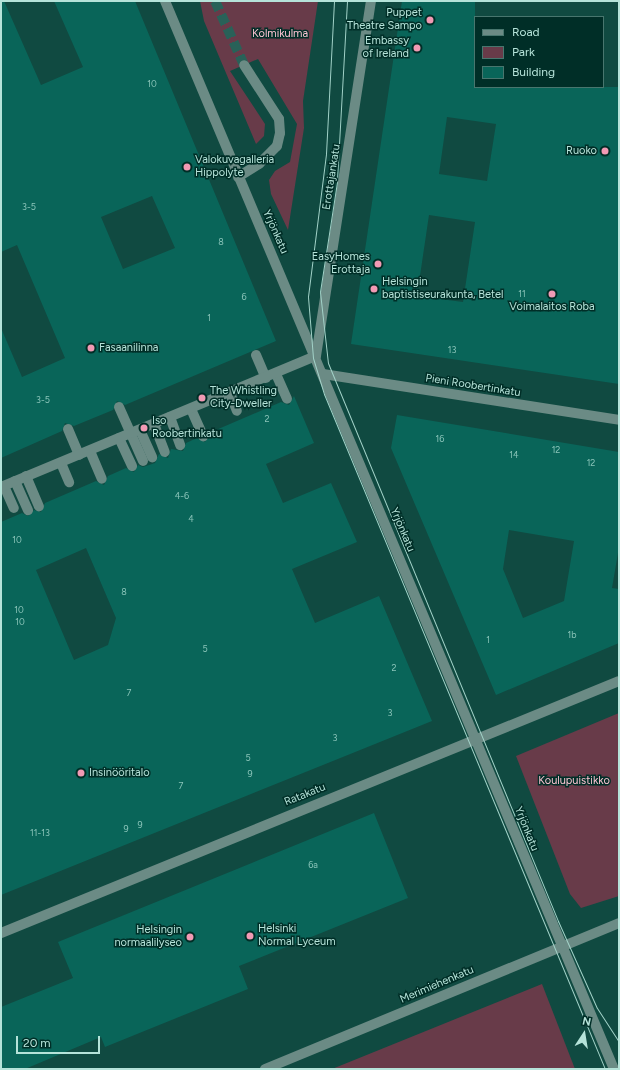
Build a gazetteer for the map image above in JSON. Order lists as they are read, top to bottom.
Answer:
{
  "streets": {
    "street": [
      "Erottajankatu",
      "Yrjönkatu",
      "Pieni Roobertinkatu",
      "Ratakatu",
      "Merimiehenkatu"
    ]
  },
  "crossings": [
    ["Erottajankatu", "Yrjönkatu"],
    ["Yrjönkatu", "Pieni Roobertinkatu"],
    ["Yrjönkatu", "Ratakatu"],
    ["Yrjönkatu", "Merimiehenkatu"]
  ],
  "parks": ["Kolmikulma", "Koulupuistikko"],
  "places": [
    "Puppet Theatre Sampo",
    "Embassy of Ireland",
    "Ruoko",
    "Valokuvagalleria Hippolyte",
    "EasyHomes Erottaja",
    "Helsingin baptistiseurakunta, Betel",
    "Voimalaitos Roba",
    "Fasaanilinna",
    "The Whistling City-Dweller",
    "Iso Roobertinkatu",
    "Insinööritalo",
    "Helsinki Normal Lyceum",
    "Helsingin normaalilyseo"
  ],
  "house_numbers": [
    "10",
    "3-5",
    "8",
    "11",
    "6",
    "1",
    "13",
    "3-5",
    "2",
    "16",
    "12",
    "14",
    "12",
    "4-6",
    "4",
    "10",
    "8",
    "10",
    "10",
    "1b",
    "1",
    "5",
    "2",
    "7",
    "3",
    "3",
    "5",
    "9",
    "7",
    "9",
    "9",
    "11-13",
    "6a"
  ],
  "legend": ["Road", "Park", "Building"],
  "scale_bar": "20 m",
  "north": "top"
}
